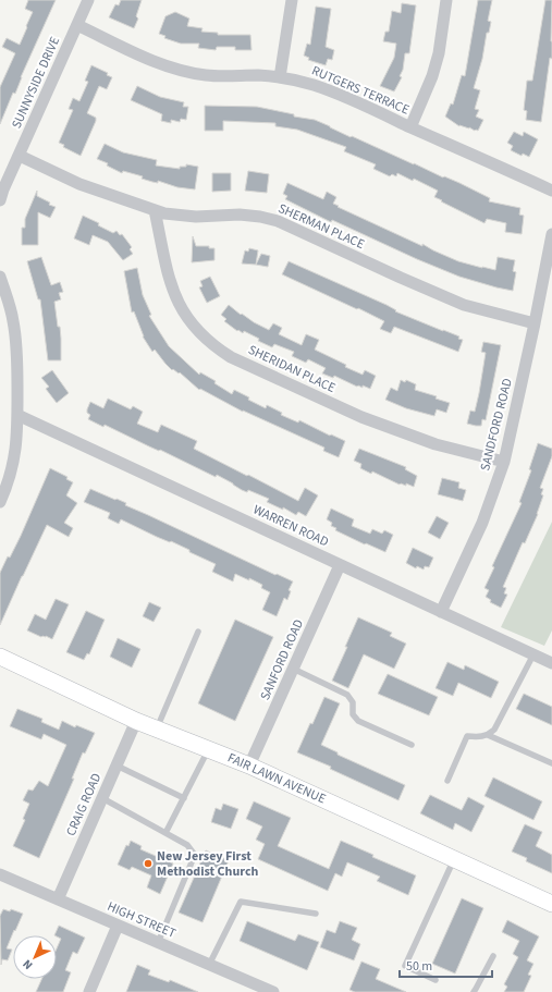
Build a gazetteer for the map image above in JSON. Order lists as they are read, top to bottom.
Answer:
{
  "streets": {
    "main road": ["FAIR LAWN AVENUE"],
    "street": [
      "SUNNYSIDE DRIVE",
      "RUTGERS TERRACE",
      "SHERMAN PLACE",
      "SHERIDAN PLACE",
      "SANDFORD ROAD",
      "WARREN ROAD",
      "SANFORD ROAD",
      "CRAIG ROAD",
      "HIGH STREET"
    ]
  },
  "crossings": [
    ["SUNNYSIDE DRIVE", "RUTGERS TERRACE"],
    ["SUNNYSIDE DRIVE", "SHERMAN PLACE"],
    ["SHERMAN PLACE", "SHERIDAN PLACE"],
    ["SHERMAN PLACE", "SANDFORD ROAD"],
    ["SHERIDAN PLACE", "SANDFORD ROAD"],
    ["SANDFORD ROAD", "WARREN ROAD"],
    ["WARREN ROAD", "SANFORD ROAD"],
    ["SANFORD ROAD", "FAIR LAWN AVENUE"],
    ["FAIR LAWN AVENUE", "CRAIG ROAD"],
    ["CRAIG ROAD", "HIGH STREET"]
  ],
  "places": ["New Jersey First Methodist Church"],
  "scale_bar": "50 m",
  "north": "bottom left"
}
